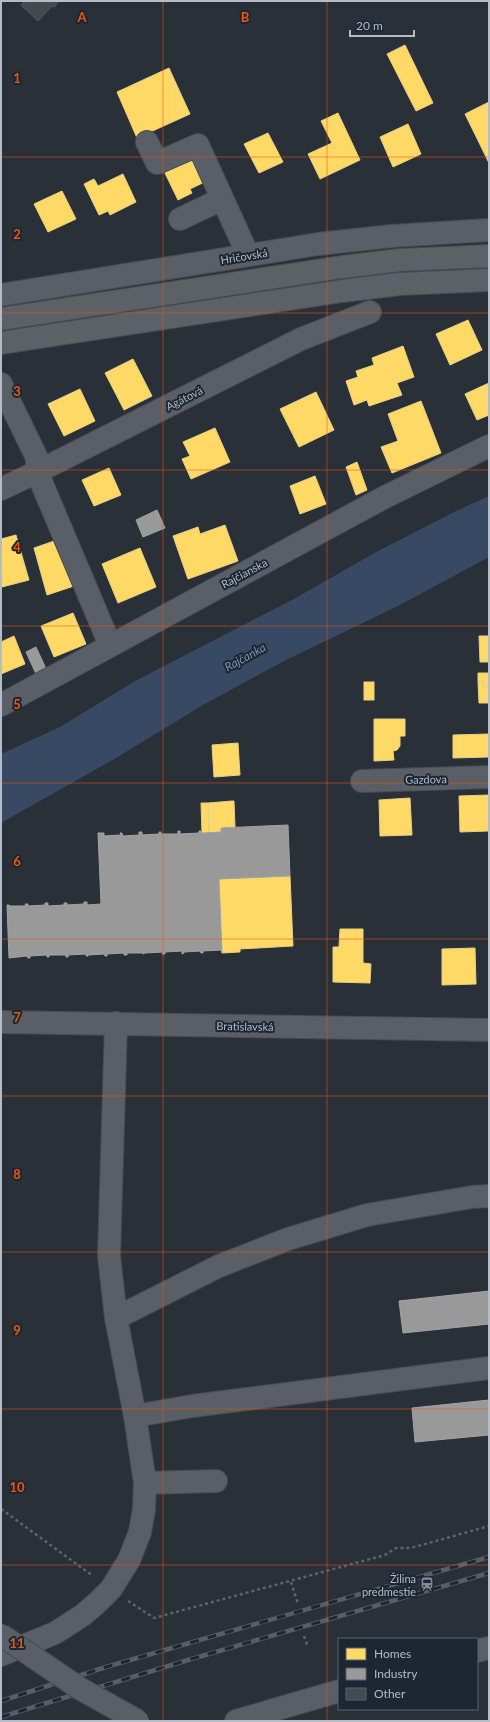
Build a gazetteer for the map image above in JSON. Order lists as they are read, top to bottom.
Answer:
{
  "streets": {
    "street": [
      "Hričovská",
      "Agátová",
      "Rajčianska",
      "Gazdova",
      "Bratislavská"
    ]
  },
  "water": ["Rajčanka"],
  "places": {
    "station": ["Žilina predmestie"]
  },
  "legend": ["Homes", "Industry", "Other"],
  "scale_bar": "20 m",
  "grid": {
    "columns": ["A", "B"],
    "rows": [
      "1",
      "2",
      "3",
      "4",
      "5",
      "6",
      "7",
      "8",
      "9",
      "10",
      "11"
    ]
  }
}
